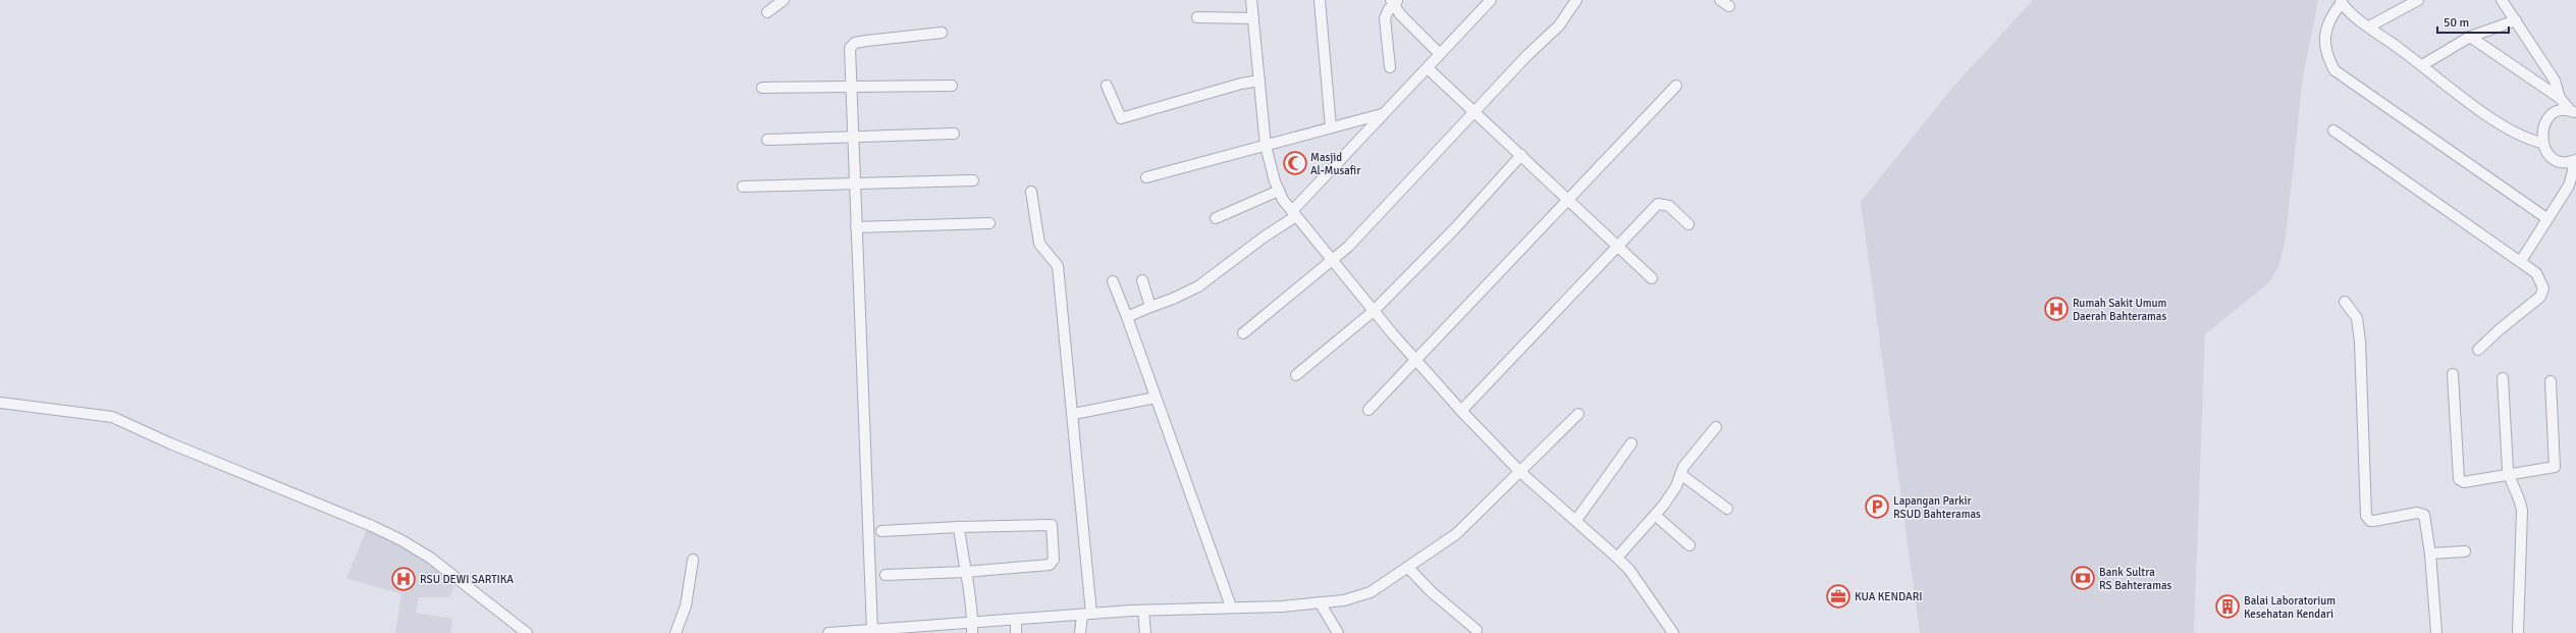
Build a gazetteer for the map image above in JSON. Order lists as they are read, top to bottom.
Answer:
{
  "places": {
    "mosque": ["Masjid Al-Musafir"],
    "hospital": ["Rumah Sakit Umum Daerah Bahteramas", "RSU DEWI SARTIKA"],
    "parking": ["Lapangan Parkir RSUD Bahteramas"],
    "bank": ["Bank Sultra RS Bahteramas"],
    "office": ["KUA KENDARI"],
    "building": ["Balai Laboratorium Kesehatan Kendari"]
  },
  "scale_bar": "50 m"
}
